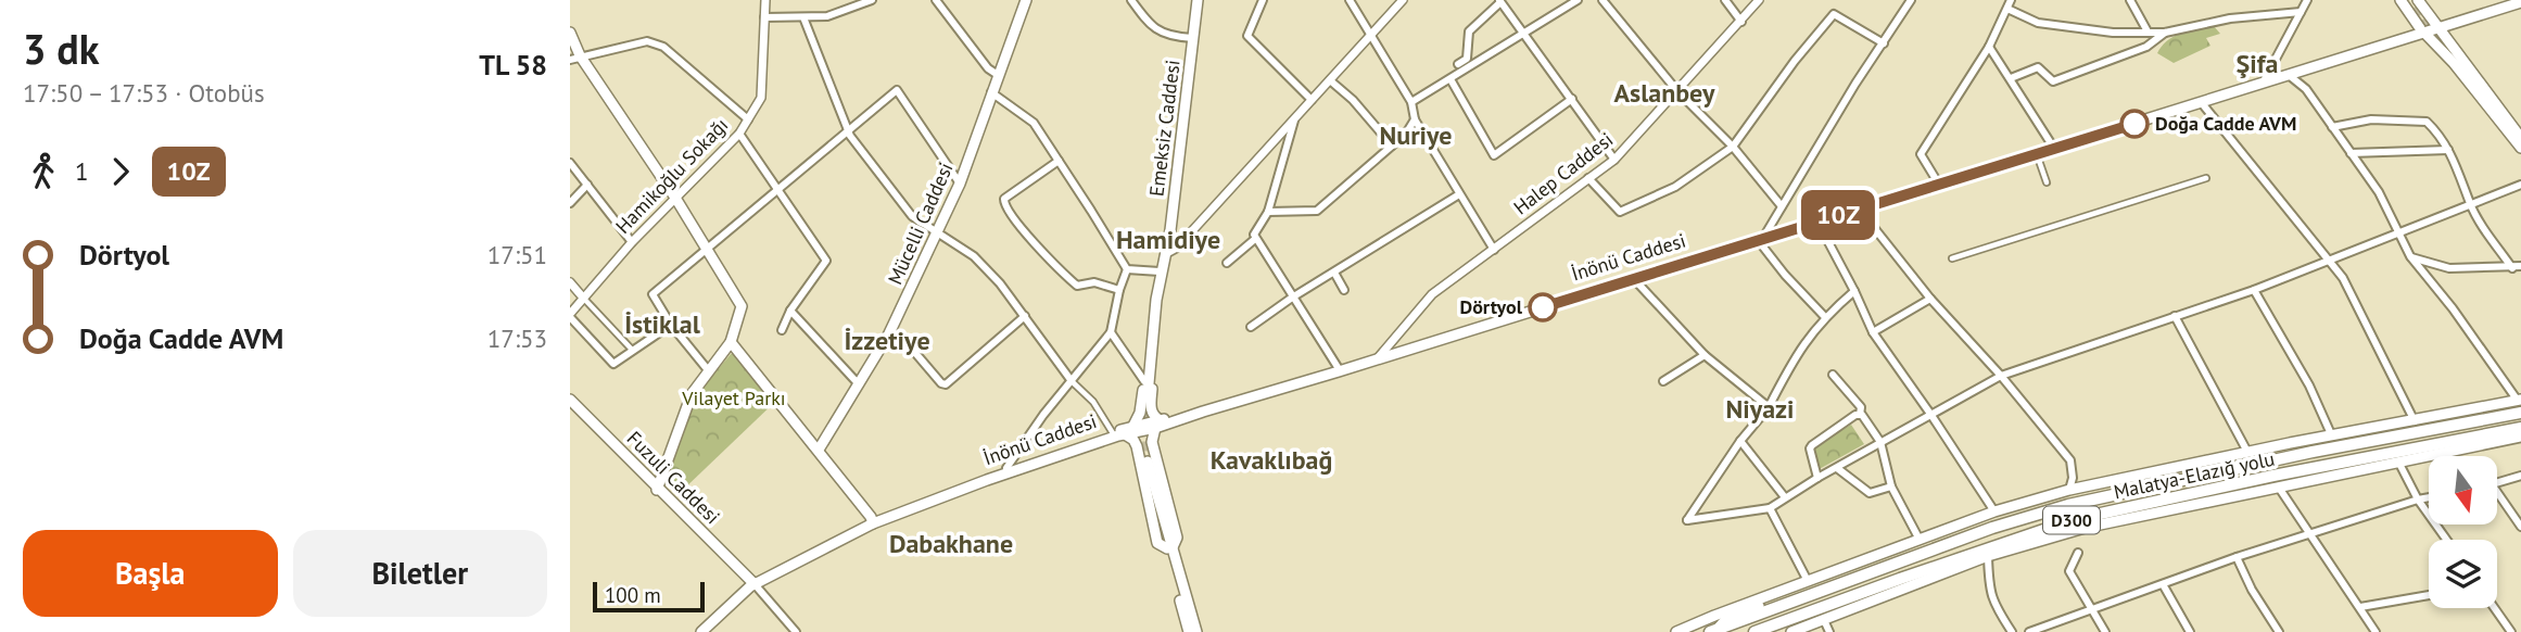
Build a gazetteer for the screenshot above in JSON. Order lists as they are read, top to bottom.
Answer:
{
  "streets": {
    "highway": ["Malatya-Elazığ yolu", "D300"],
    "main road": [
      "Emeksiz Caddesi",
      "Mücelli Caddesi",
      "İnönü Caddesi",
      "Fuzuli Caddesi"
    ],
    "street": ["Halep Caddesi", "Hamikoğlu Sokağı"]
  },
  "crossings": [
    ["Emeksiz Caddesi", "İnönü Caddesi"],
    ["Halep Caddesi", "İnönü Caddesi"],
    ["İnönü Caddesi", "Fuzuli Caddesi"]
  ],
  "districts": [
    "Şifa",
    "Aslanbey",
    "Nuriye",
    "Hamidiye",
    "İstiklal",
    "İzzetiye",
    "Niyazi",
    "Kavaklıbağ",
    "Dabakhane"
  ],
  "parks": ["Vilayet Parkı"],
  "places": ["Doğa Cadde AVM", "Dörtyol"],
  "lines": ["bus line 10Z"],
  "scale_bar": "100 m",
  "north": "bottom",
  "page": {
    "heading": ["3 dk", "17:50 – 17:53 · Otobüs", "TL 58"],
    "on_map": "10Z",
    "legs": ["1", "10Z"],
    "list": [
      {
        "name": "Dörtyol",
        "value": "17:51"
      },
      {
        "name": "Doğa Cadde AVM",
        "value": "17:53"
      }
    ],
    "buttons": ["Başla", "Biletler"],
    "scale": "100 m"
  }
}
